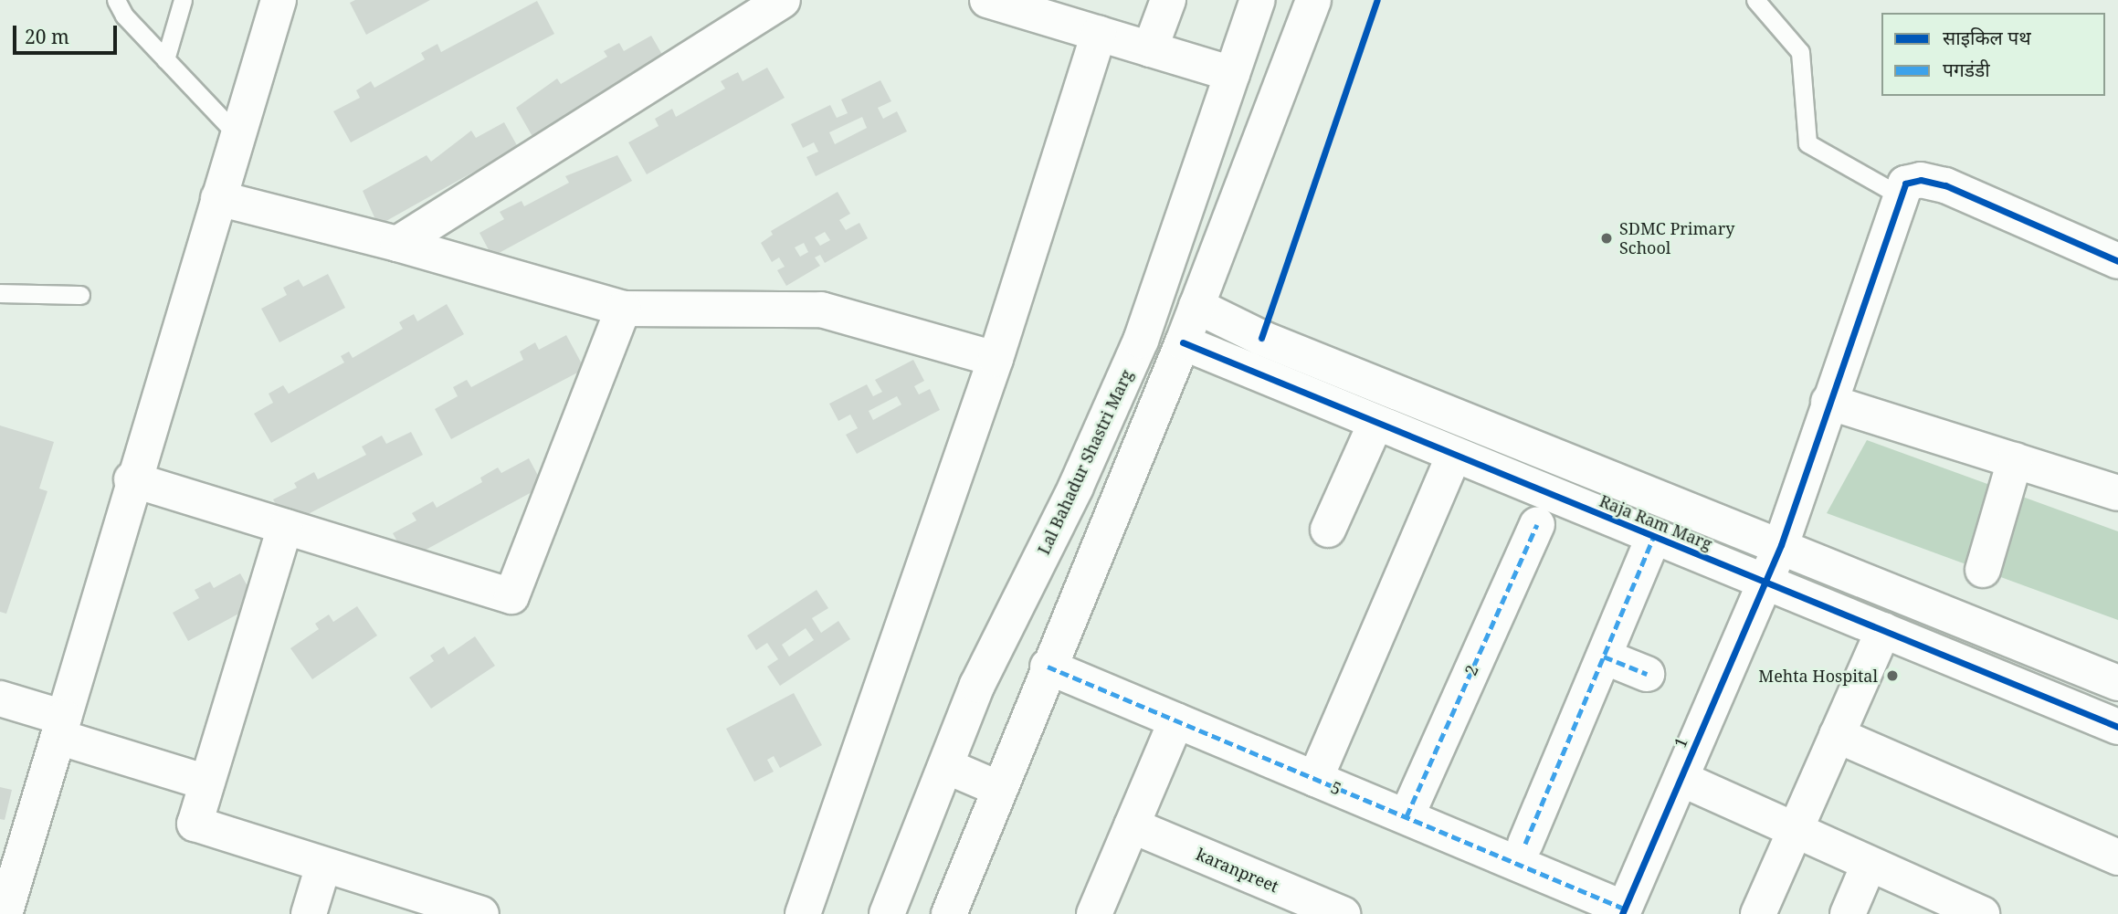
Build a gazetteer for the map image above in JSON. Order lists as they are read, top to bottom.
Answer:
{
  "streets": {
    "street": [
      "Lal Bahadur Shastri Marg",
      "Raja Ram Marg",
      "2",
      "1",
      "5",
      "karanpreet"
    ]
  },
  "crossings": [
    ["Raja Ram Marg", "1"],
    ["2", "5"],
    ["1", "5"]
  ],
  "places": ["SDMC Primary School", "Mehta Hospital"],
  "legend": ["साइकिल पथ", "पगडंडी"],
  "scale_bar": "20 m"
}
